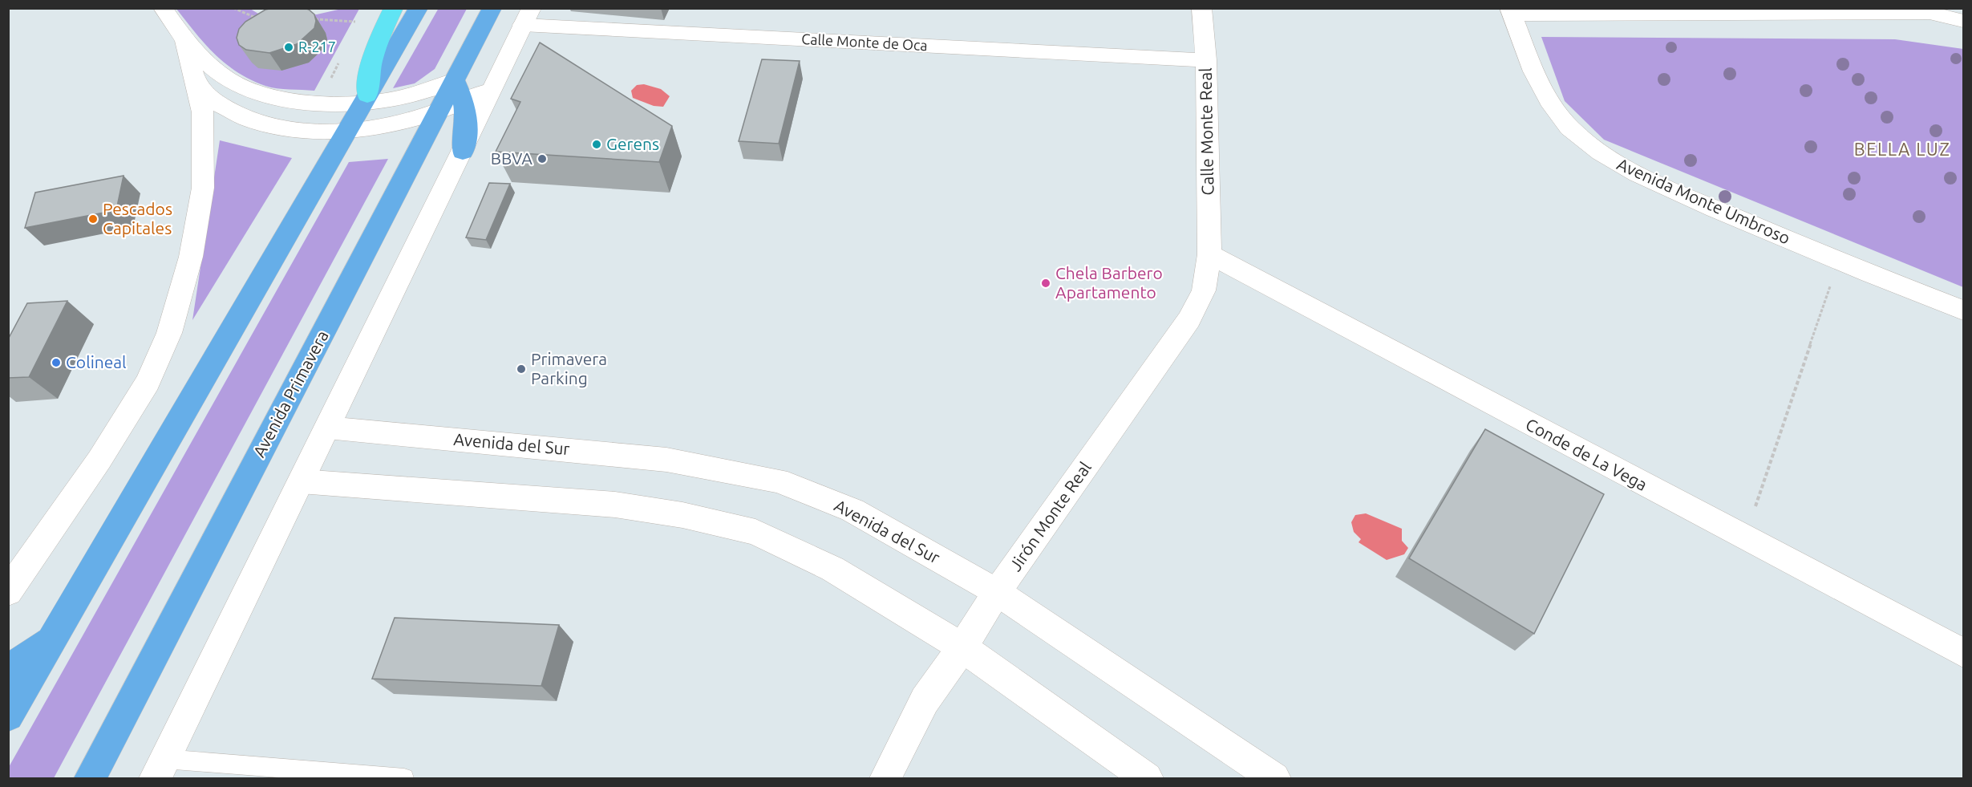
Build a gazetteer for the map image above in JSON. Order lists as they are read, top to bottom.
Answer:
{
  "streets": {
    "main road": ["Avenida Primavera"],
    "street": [
      "Calle Monte de Oca",
      "Calle Monte Real",
      "Avenida Monte Umbroso",
      "Avenida del Sur",
      "Conde de La Vega",
      "Jirón Monte Real"
    ]
  },
  "crossings": [
    ["Calle Monte de Oca", "Calle Monte Real"],
    ["Calle Monte Real", "Conde de La Vega"],
    ["Calle Monte Real", "Jirón Monte Real"],
    ["Avenida del Sur", "Jirón Monte Real"],
    ["Conde de La Vega", "Jirón Monte Real"]
  ],
  "districts": ["BELLA LUZ"],
  "places": [
    "R-217",
    "Gerens",
    "BBVA",
    "Pescados Capitales",
    "Chela Barbero Apartamento",
    "Colineal",
    "Primavera Parking"
  ]
}
